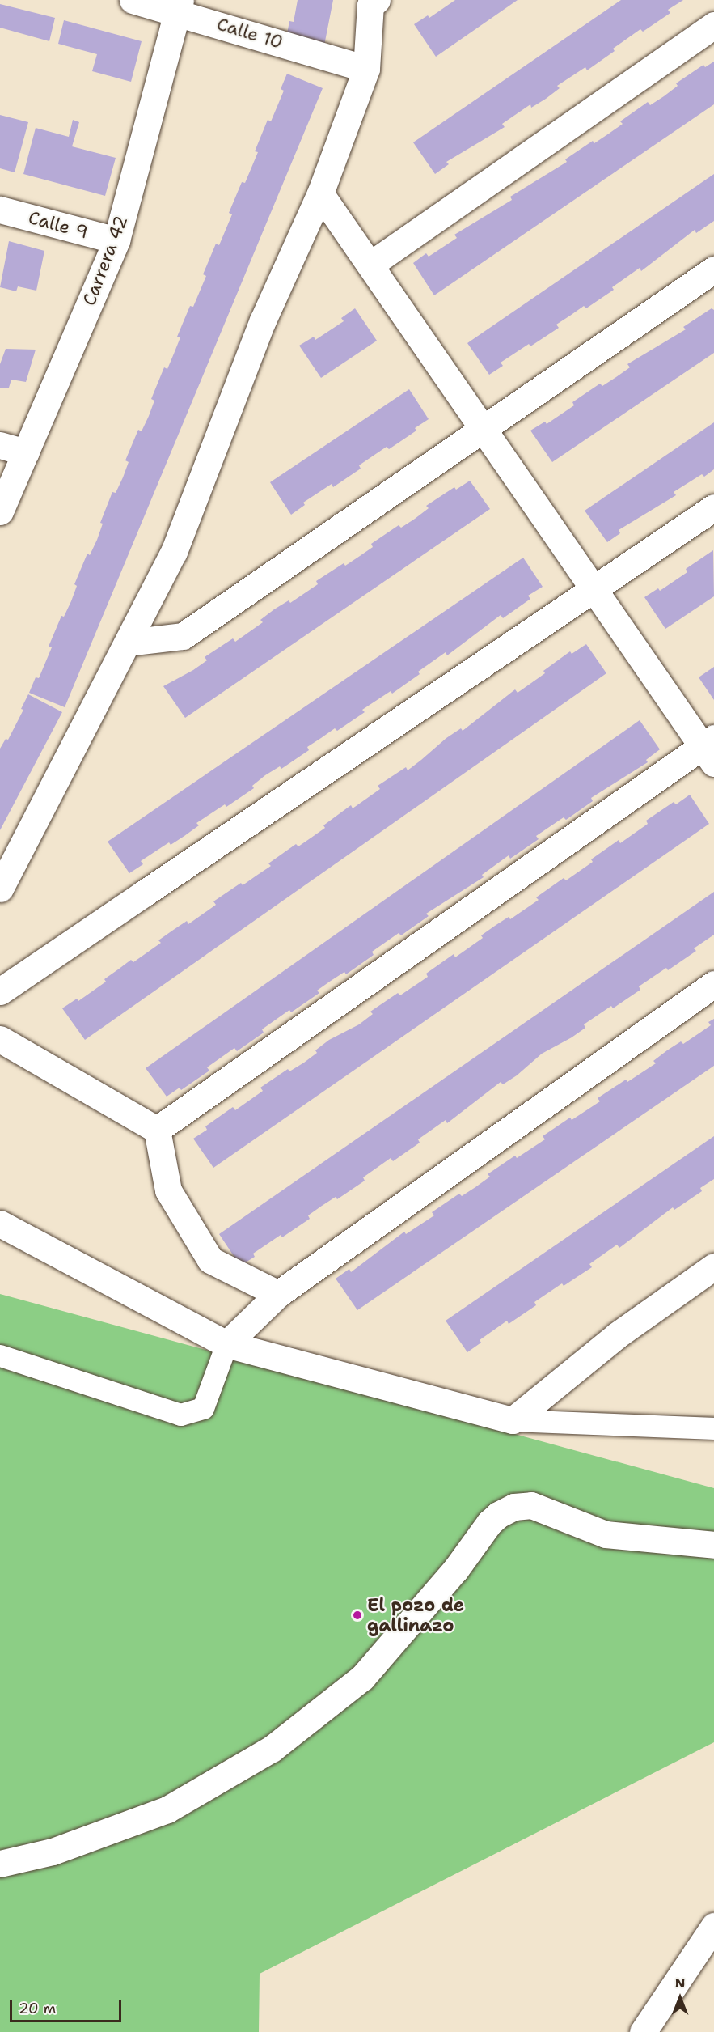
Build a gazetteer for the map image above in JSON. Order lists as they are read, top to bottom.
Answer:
{
  "streets": {
    "street": ["Calle 10", "Calle 9", "Carrera 42"]
  },
  "crossings": [
    ["Calle 10", "Carrera 42"],
    ["Calle 9", "Carrera 42"]
  ],
  "places": ["El pozo de gallinazo"],
  "scale_bar": "20 m",
  "north": "top"
}
